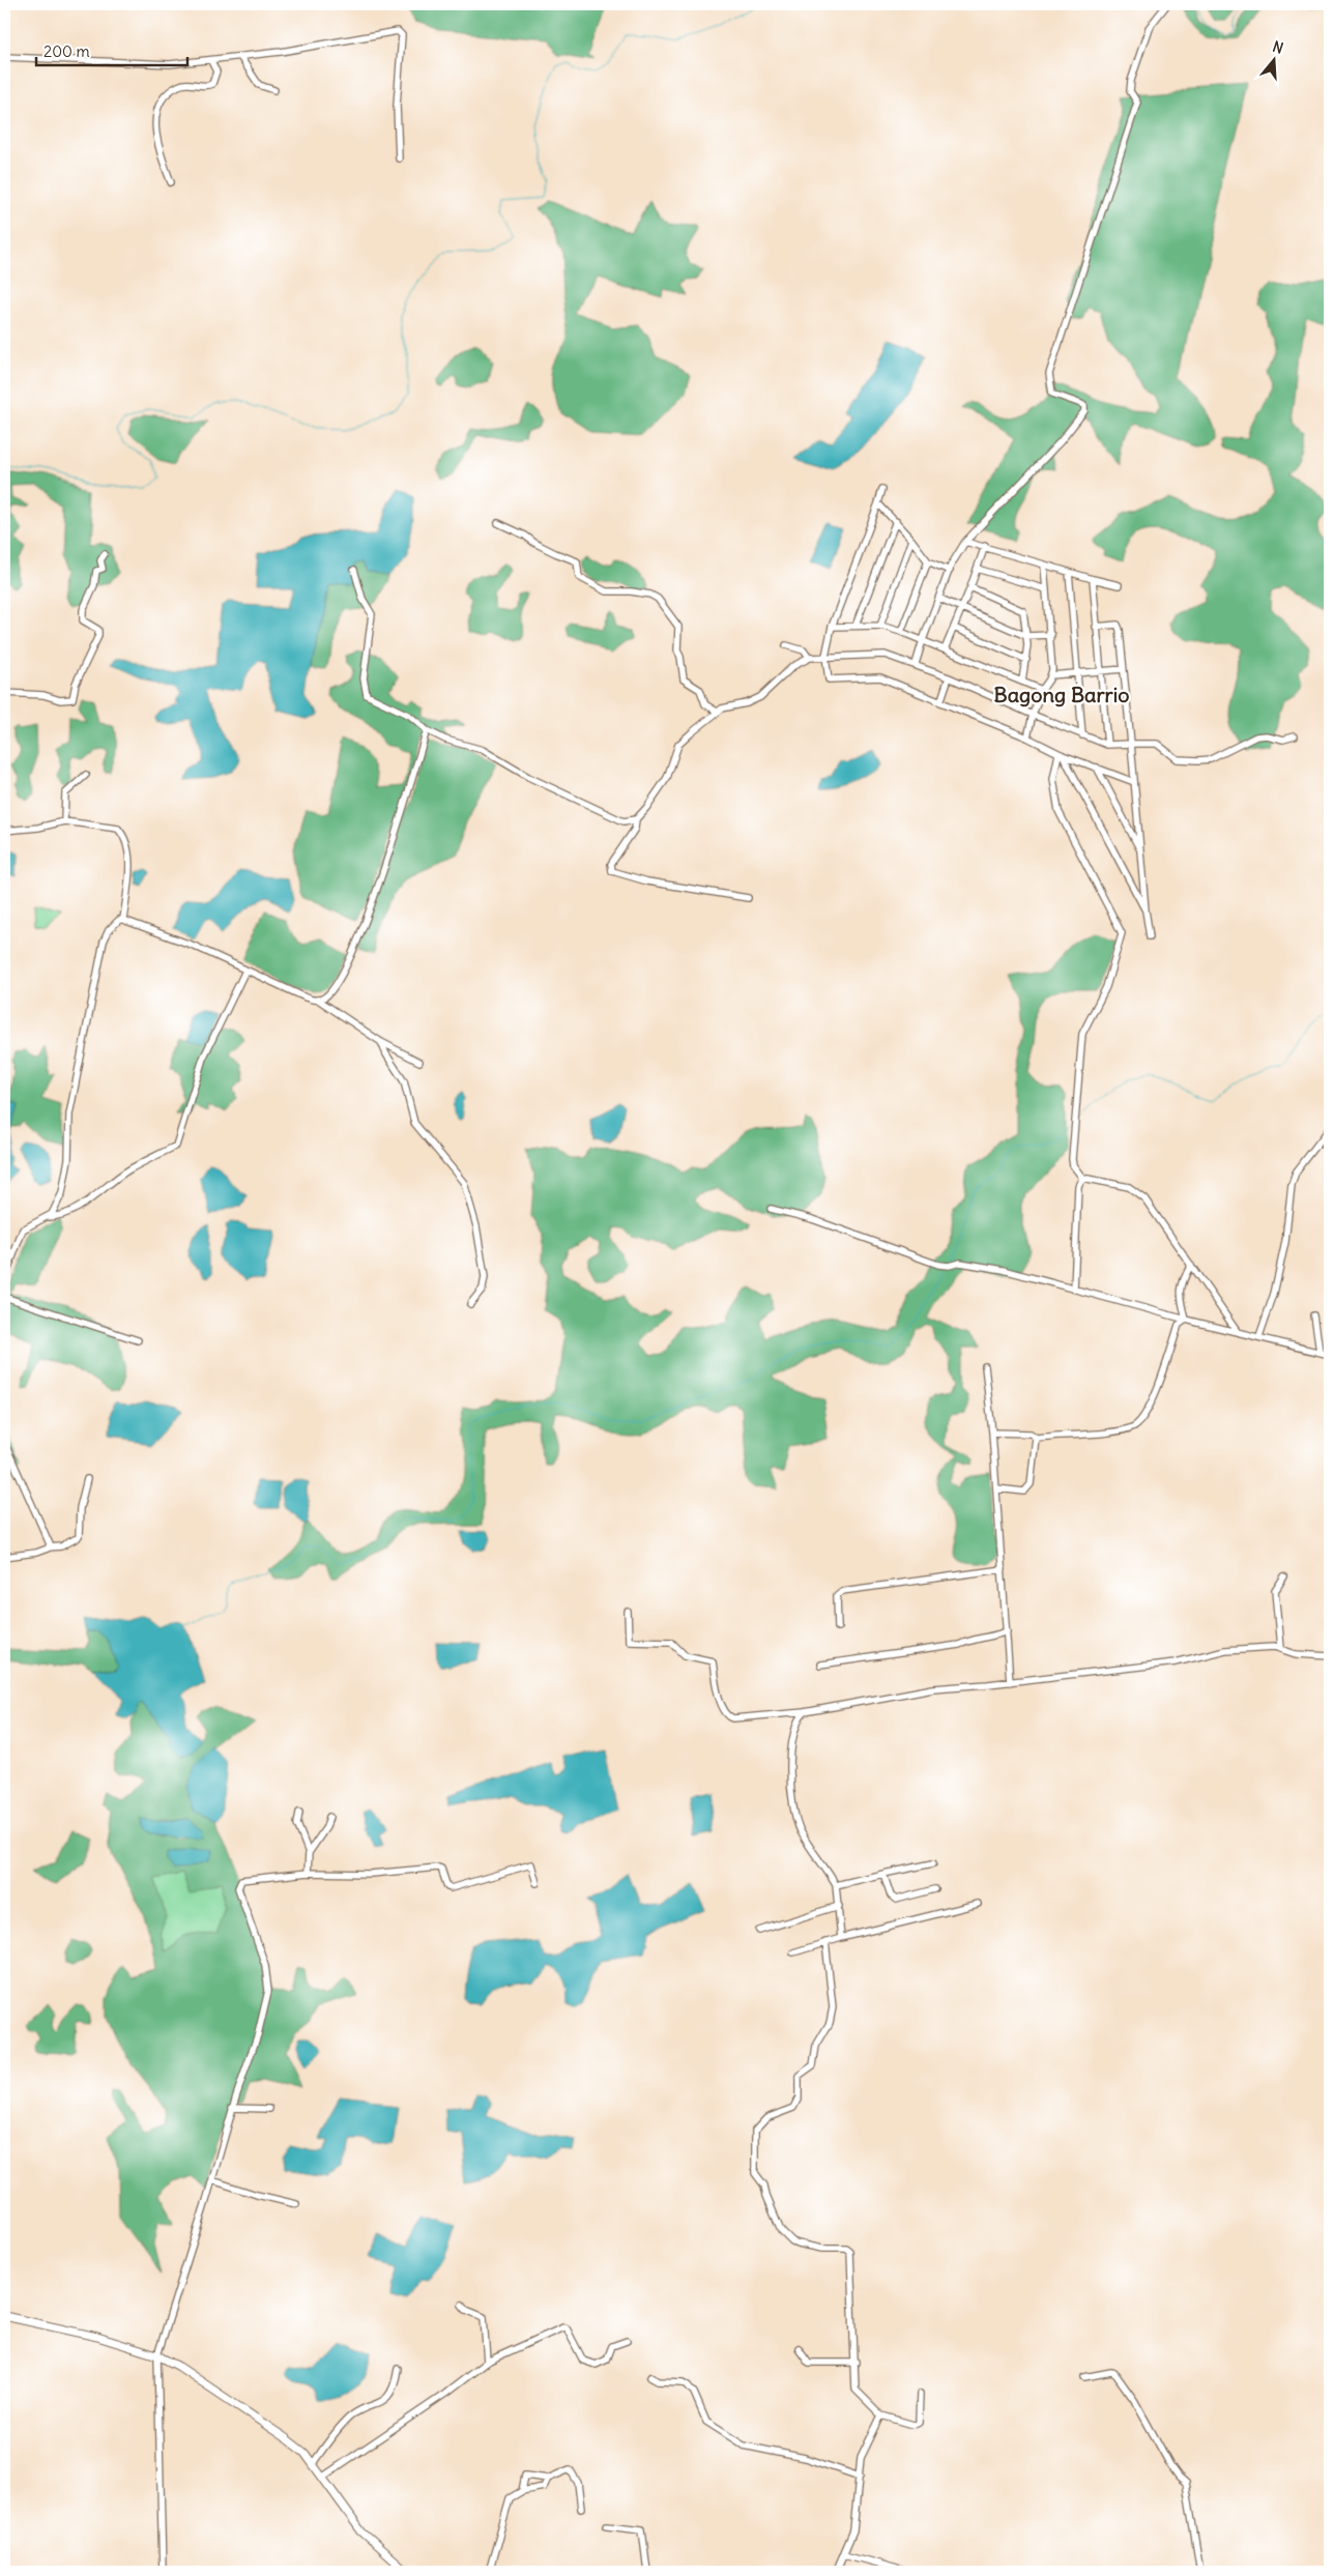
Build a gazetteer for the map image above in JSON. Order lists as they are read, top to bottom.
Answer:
{
  "districts": ["Bagong Barrio"],
  "scale_bar": "200 m",
  "north": "top"
}
